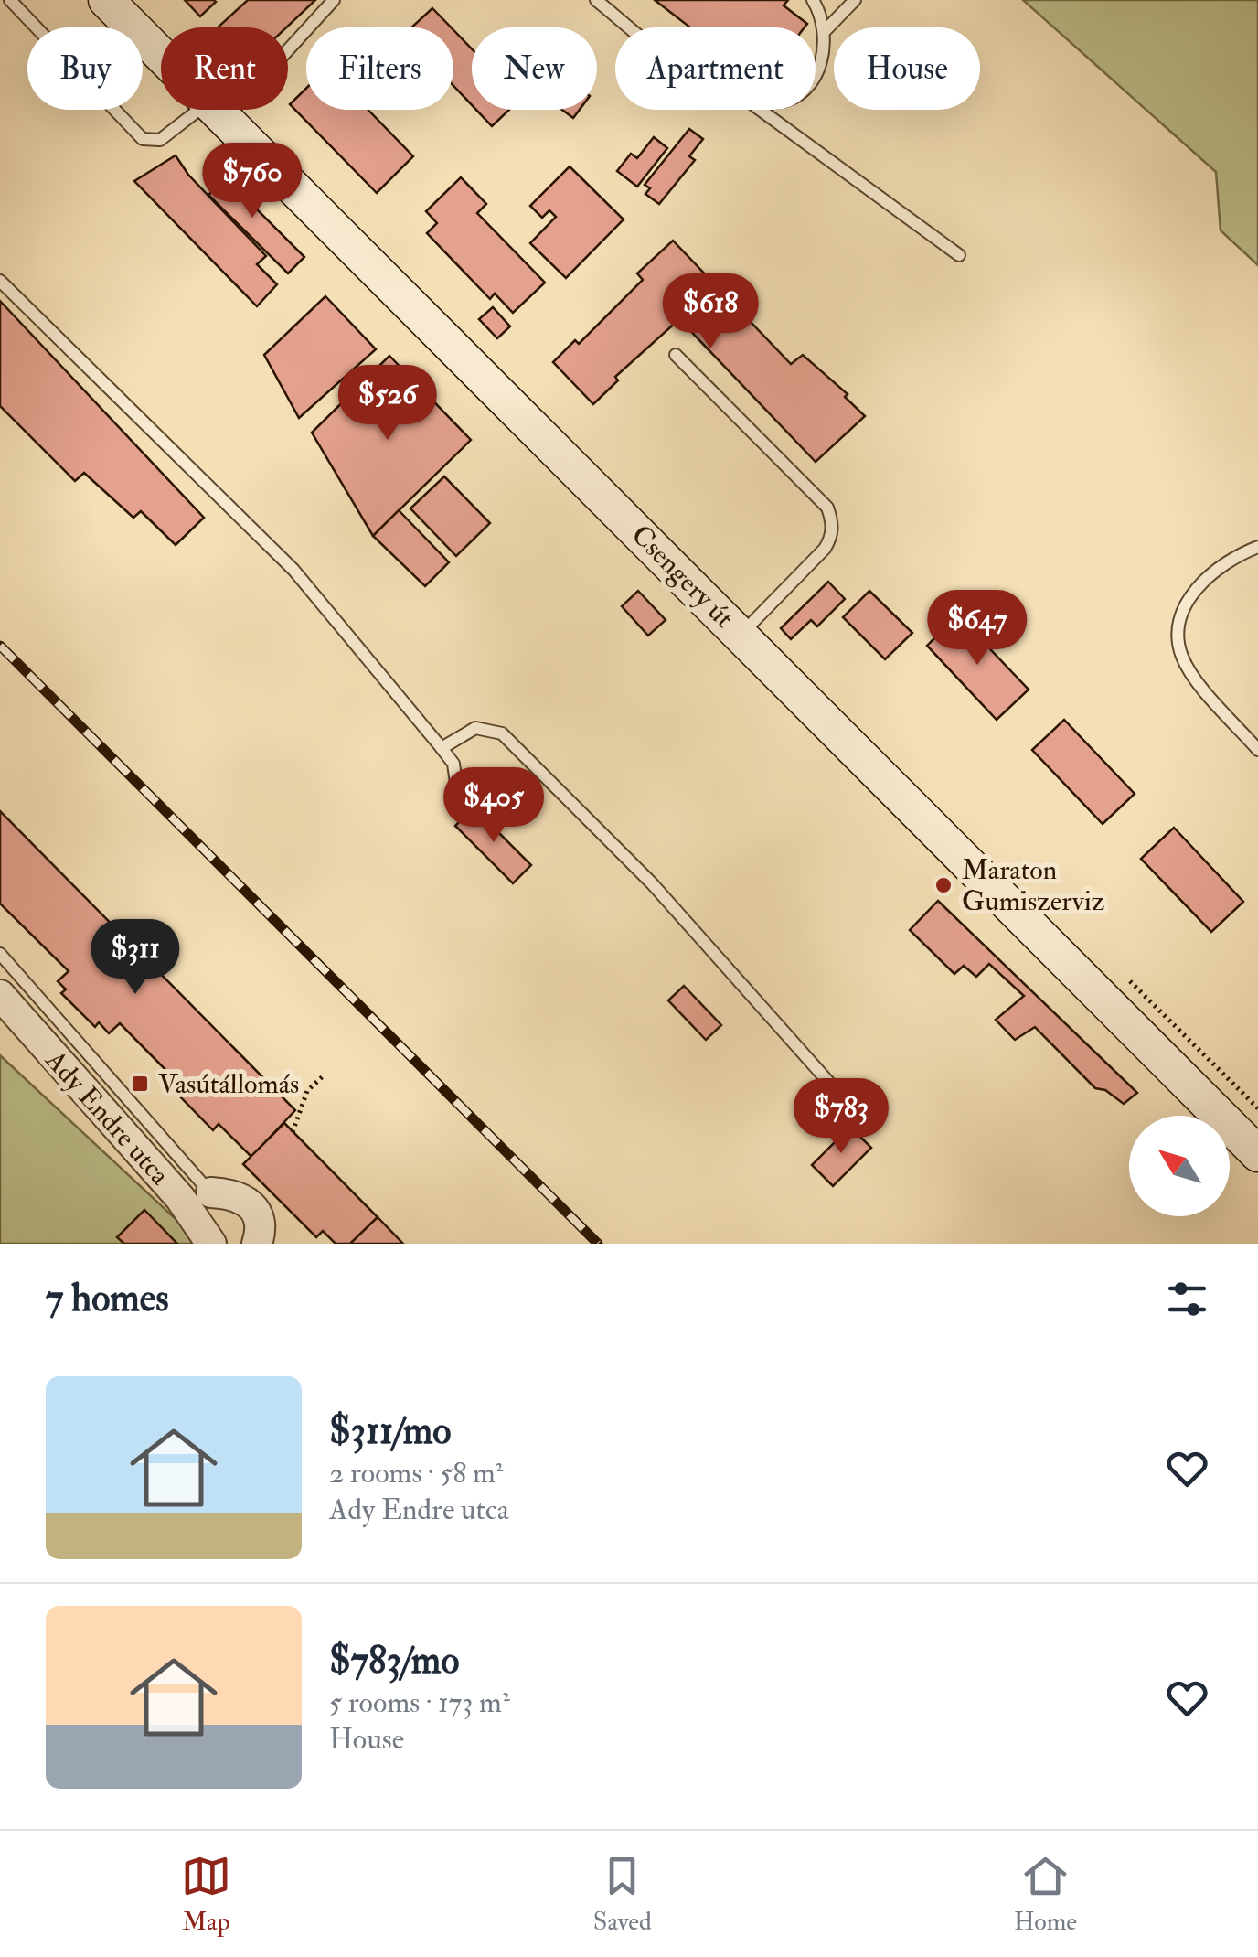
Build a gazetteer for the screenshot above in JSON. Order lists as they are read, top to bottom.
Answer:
{
  "streets": {
    "main road": ["Csengery út"],
    "street": ["Ady Endre utca"]
  },
  "places": {
    "other": ["Maraton Gumiszerviz"],
    "transit": ["Vasútállomás"]
  },
  "north": "top left",
  "page": {
    "chip": [
      "Buy",
      "Rent",
      "Filters",
      "New",
      "Apartment",
      "House"
    ],
    "price": [
      "$760",
      "$618",
      "$526",
      "$647",
      "$405",
      "$311",
      "$783"
    ],
    "heading": "7 homes",
    "list": [
      {
        "name": "$311/mo",
        "note": "2 rooms · 58 m² · Ady Endre utca"
      },
      {
        "name": "$783/mo",
        "note": "5 rooms · 173 m² · House"
      }
    ],
    "tabs": ["Map", "Saved", "Home"]
  }
}
